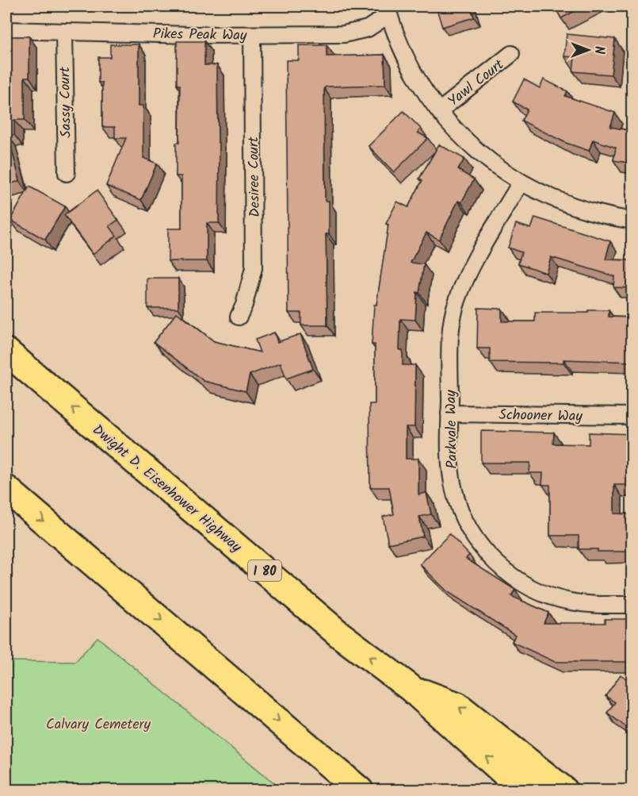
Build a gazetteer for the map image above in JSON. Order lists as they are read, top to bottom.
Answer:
{
  "streets": {
    "highway": ["Dwight D. Eisenhower Highway", "I 80"],
    "street": [
      "Pikes Peak Way",
      "Yawl Court",
      "Sassy Court",
      "Desiree Court",
      "Schooner Way",
      "Parkvale Way"
    ]
  },
  "crossings": [
    ["Pikes Peak Way", "Sassy Court"],
    ["Pikes Peak Way", "Desiree Court"],
    ["Schooner Way", "Parkvale Way"]
  ],
  "parks": ["Calvary Cemetery"],
  "north": "right"
}
